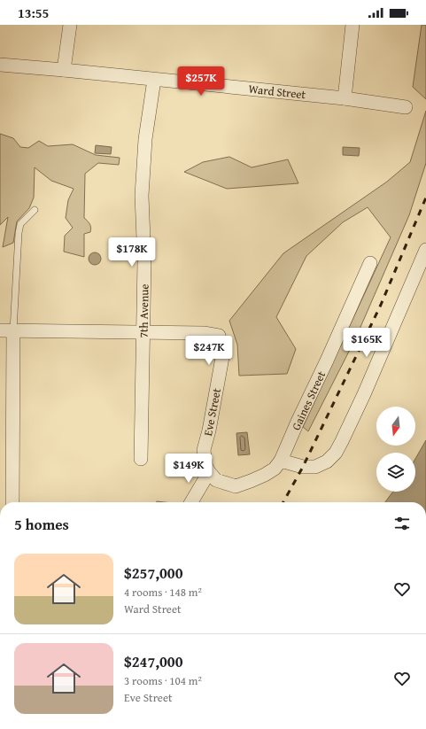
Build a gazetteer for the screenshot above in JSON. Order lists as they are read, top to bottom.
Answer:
{
  "streets": {
    "street": [
      "Ward Street",
      "7th Avenue",
      "Gaines Street",
      "Eve Street"
    ]
  },
  "crossings": [
    ["Ward Street", "7th Avenue"],
    ["7th Avenue", "Eve Street"]
  ],
  "north": "bottom",
  "page": {
    "status": "13:55",
    "price": [
      "$257K",
      "$178K",
      "$165K",
      "$247K",
      "$149K"
    ],
    "heading": "5 homes",
    "list": [
      {
        "name": "$257,000",
        "note": "4 rooms · 148 m² · Ward Street"
      },
      {
        "name": "$247,000",
        "note": "3 rooms · 104 m² · Eve Street"
      }
    ]
  }
}
